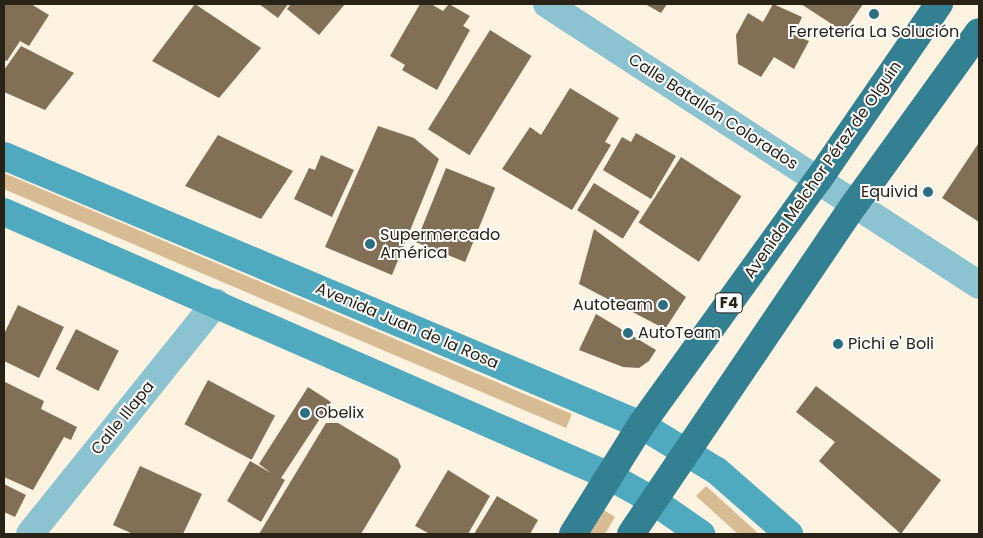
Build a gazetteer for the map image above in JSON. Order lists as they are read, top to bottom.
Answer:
{
  "streets": {
    "highway": ["Avenida Melchor Pérez de Olguín", "F4"],
    "main road": ["Avenida Juan de la Rosa"],
    "street": ["Calle Batallón Colorados", "Calle Illapa"]
  },
  "crossings": [
    ["Calle Batallón Colorados", "Avenida Melchor Pérez de Olguín"],
    ["Avenida Melchor Pérez de Olguín", "Avenida Juan de la Rosa"]
  ],
  "places": [
    "Ferretería La Solución",
    "Equivid",
    "Supermercado América",
    "Autoteam",
    "AutoTeam",
    "Pichi e' Boli",
    "Obelix"
  ]
}
